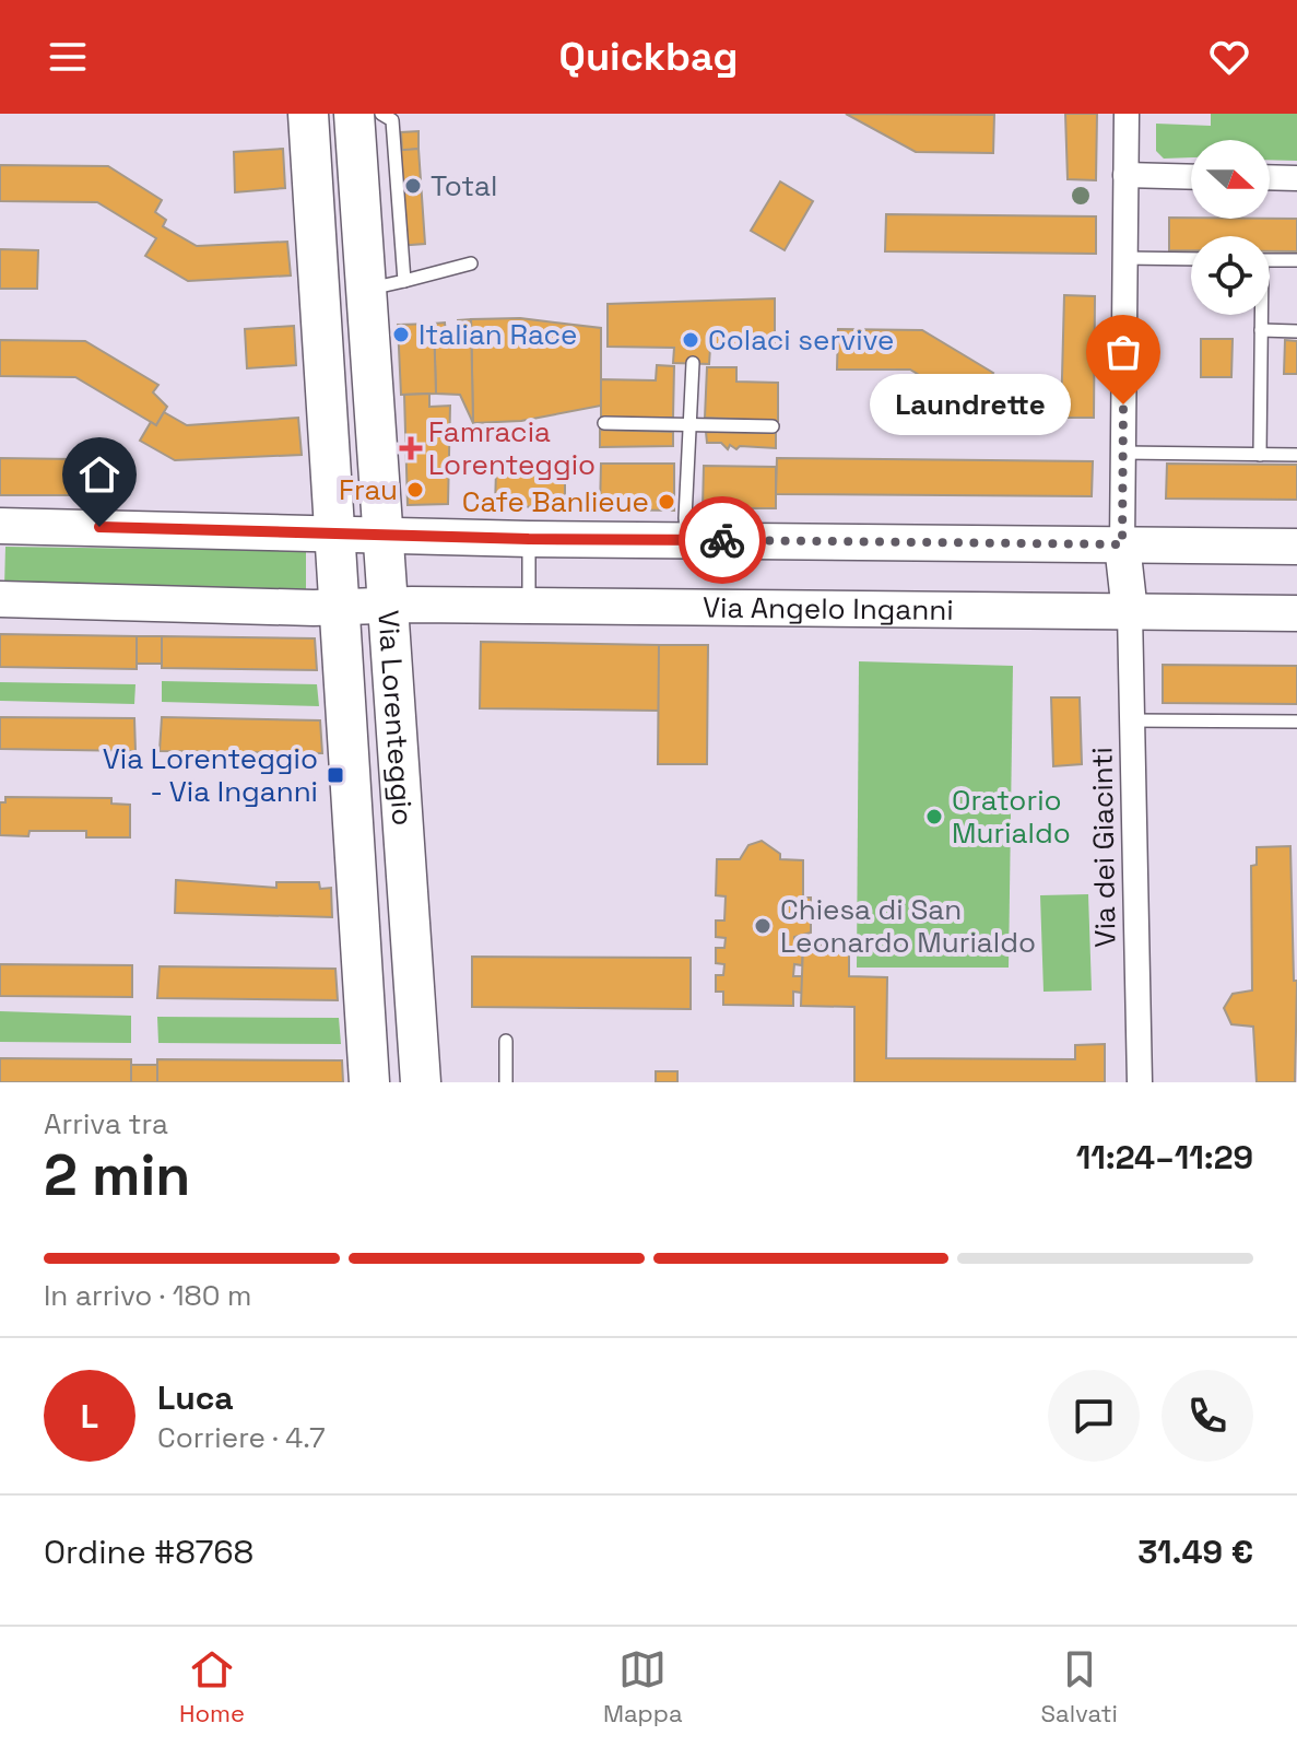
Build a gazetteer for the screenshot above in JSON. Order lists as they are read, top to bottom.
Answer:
{
  "streets": {
    "main road": ["Via Lorenteggio"],
    "street": ["Via Angelo Inganni", "Via dei Giacinti"]
  },
  "crossings": [
    ["Via Angelo Inganni", "Via Lorenteggio"],
    ["Via Angelo Inganni", "Via dei Giacinti"]
  ],
  "places": {
    "other": [
      "Total",
      "Italian Race",
      "Colaci servive",
      "Laundrette",
      "Frau",
      "Cafe Banlieue",
      "Oratorio Murialdo",
      "Chiesa di San Leonardo Murialdo"
    ],
    "health": ["Famracia Lorenteggio"],
    "transit": ["Via Lorenteggio - Via Inganni"]
  },
  "north": "right",
  "page": {
    "header": "Quickbag",
    "bubble": "Laundrette",
    "heading": ["2 min", "Arriva tra", "11:24–11:29"],
    "panel": [
      "Luca",
      "Corriere · 4.7",
      "Ordine #8768",
      "31.49 €"
    ],
    "bar": "In arrivo · 180 m",
    "round": "L",
    "tabs": ["Home", "Mappa", "Salvati"]
  }
}
